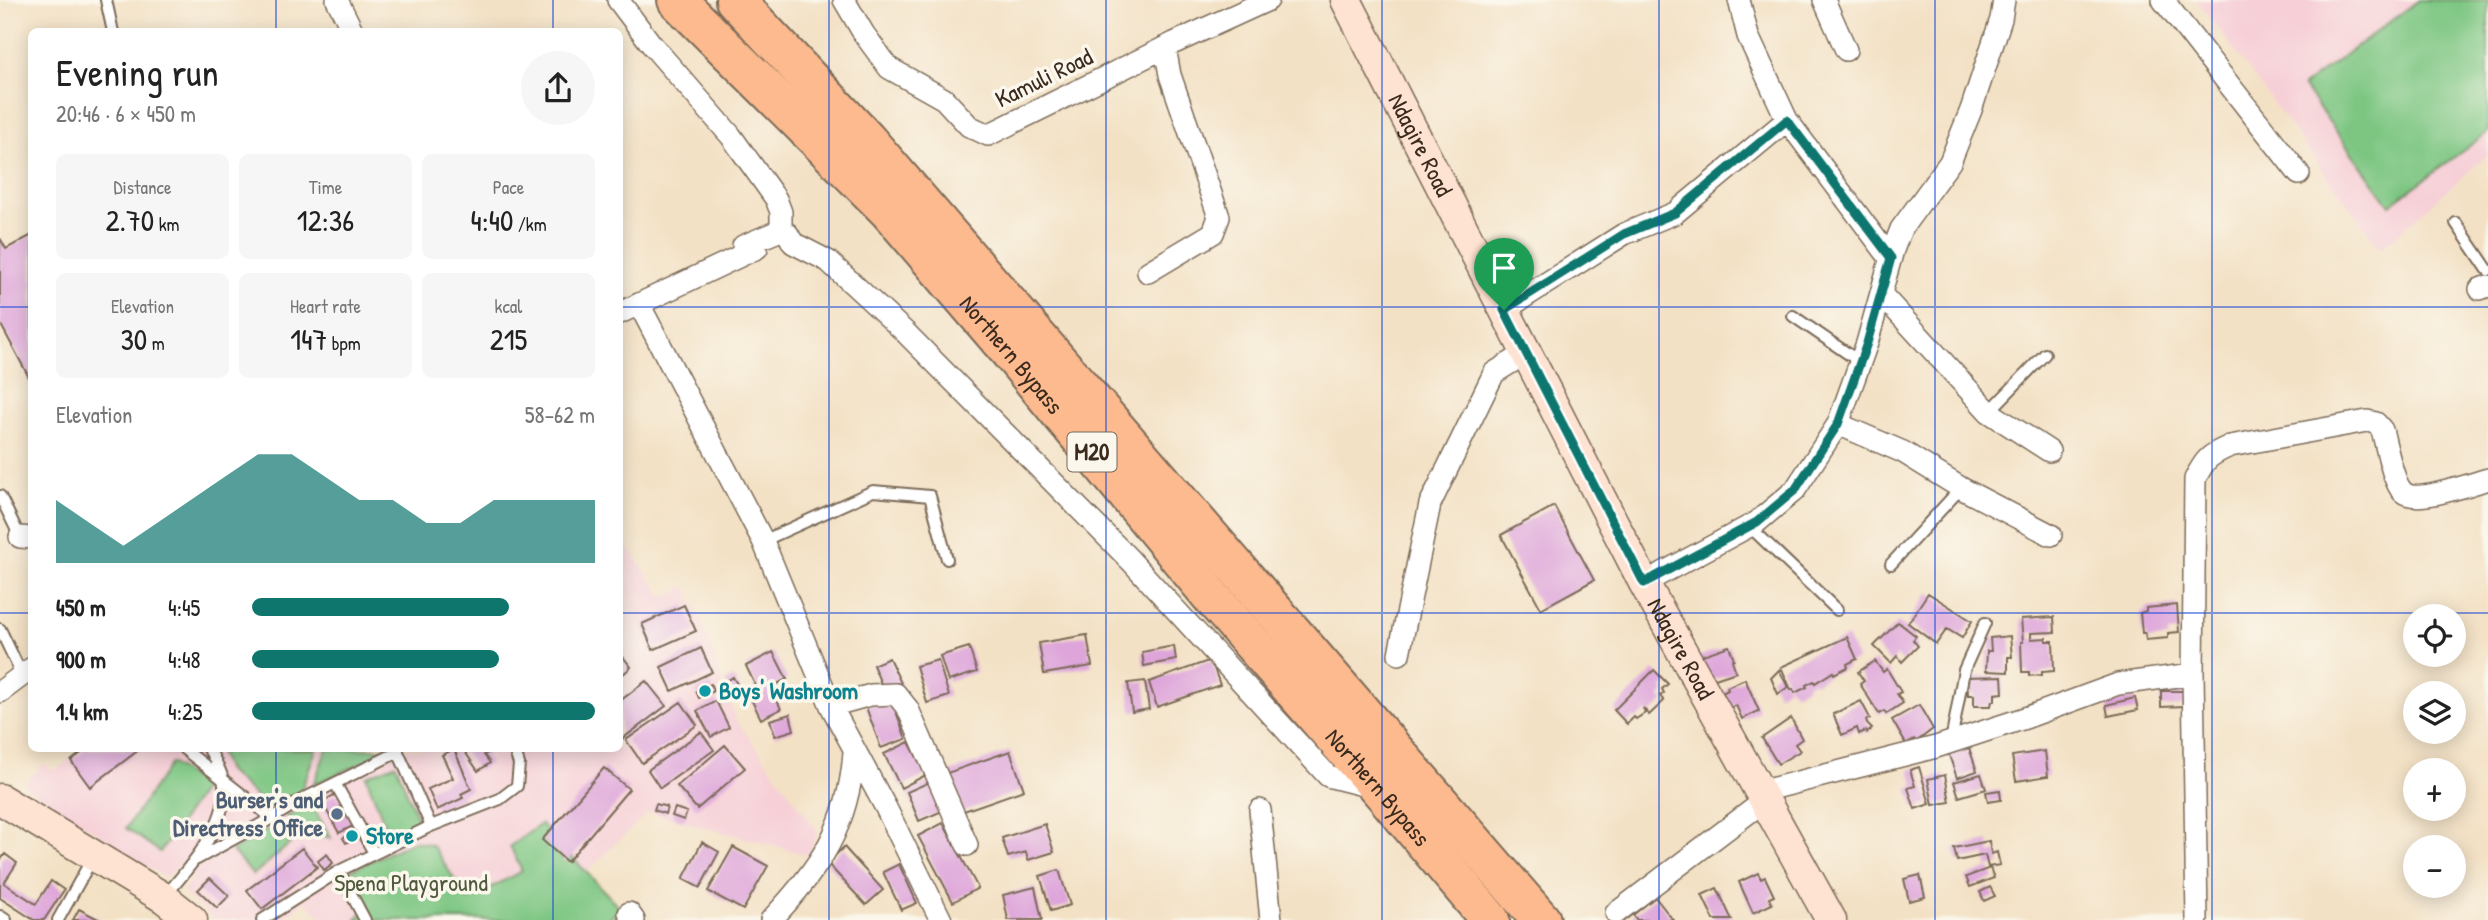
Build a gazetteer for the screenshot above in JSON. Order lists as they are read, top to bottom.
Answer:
{
  "streets": {
    "highway": ["Northern Bypass", "M20"],
    "street": ["Kamuli Road", "Ndagire Road"]
  },
  "parks": ["Spena Playground"],
  "places": ["Boys' Washroom", "Burser's and Directress' Office", "Store"],
  "page": {
    "heading": ["Evening run", "20:46 · 6 × 450 m"],
    "stats": [
      ["Distance", "2.70 km"],
      ["Time", "12:36"],
      ["Pace", "4:40 /km"],
      ["Elevation", "30 m"],
      ["Heart rate", "147 bpm"],
      ["kcal", "215"]
    ],
    "chart": ["Elevation", "58–62 m"],
    "list": [
      {
        "name": "450 m",
        "note": "4:45"
      },
      {
        "name": "900 m",
        "note": "4:48"
      },
      {
        "name": "1.4 km",
        "note": "4:25"
      }
    ],
    "map_buttons": ["+", "−"]
  }
}
